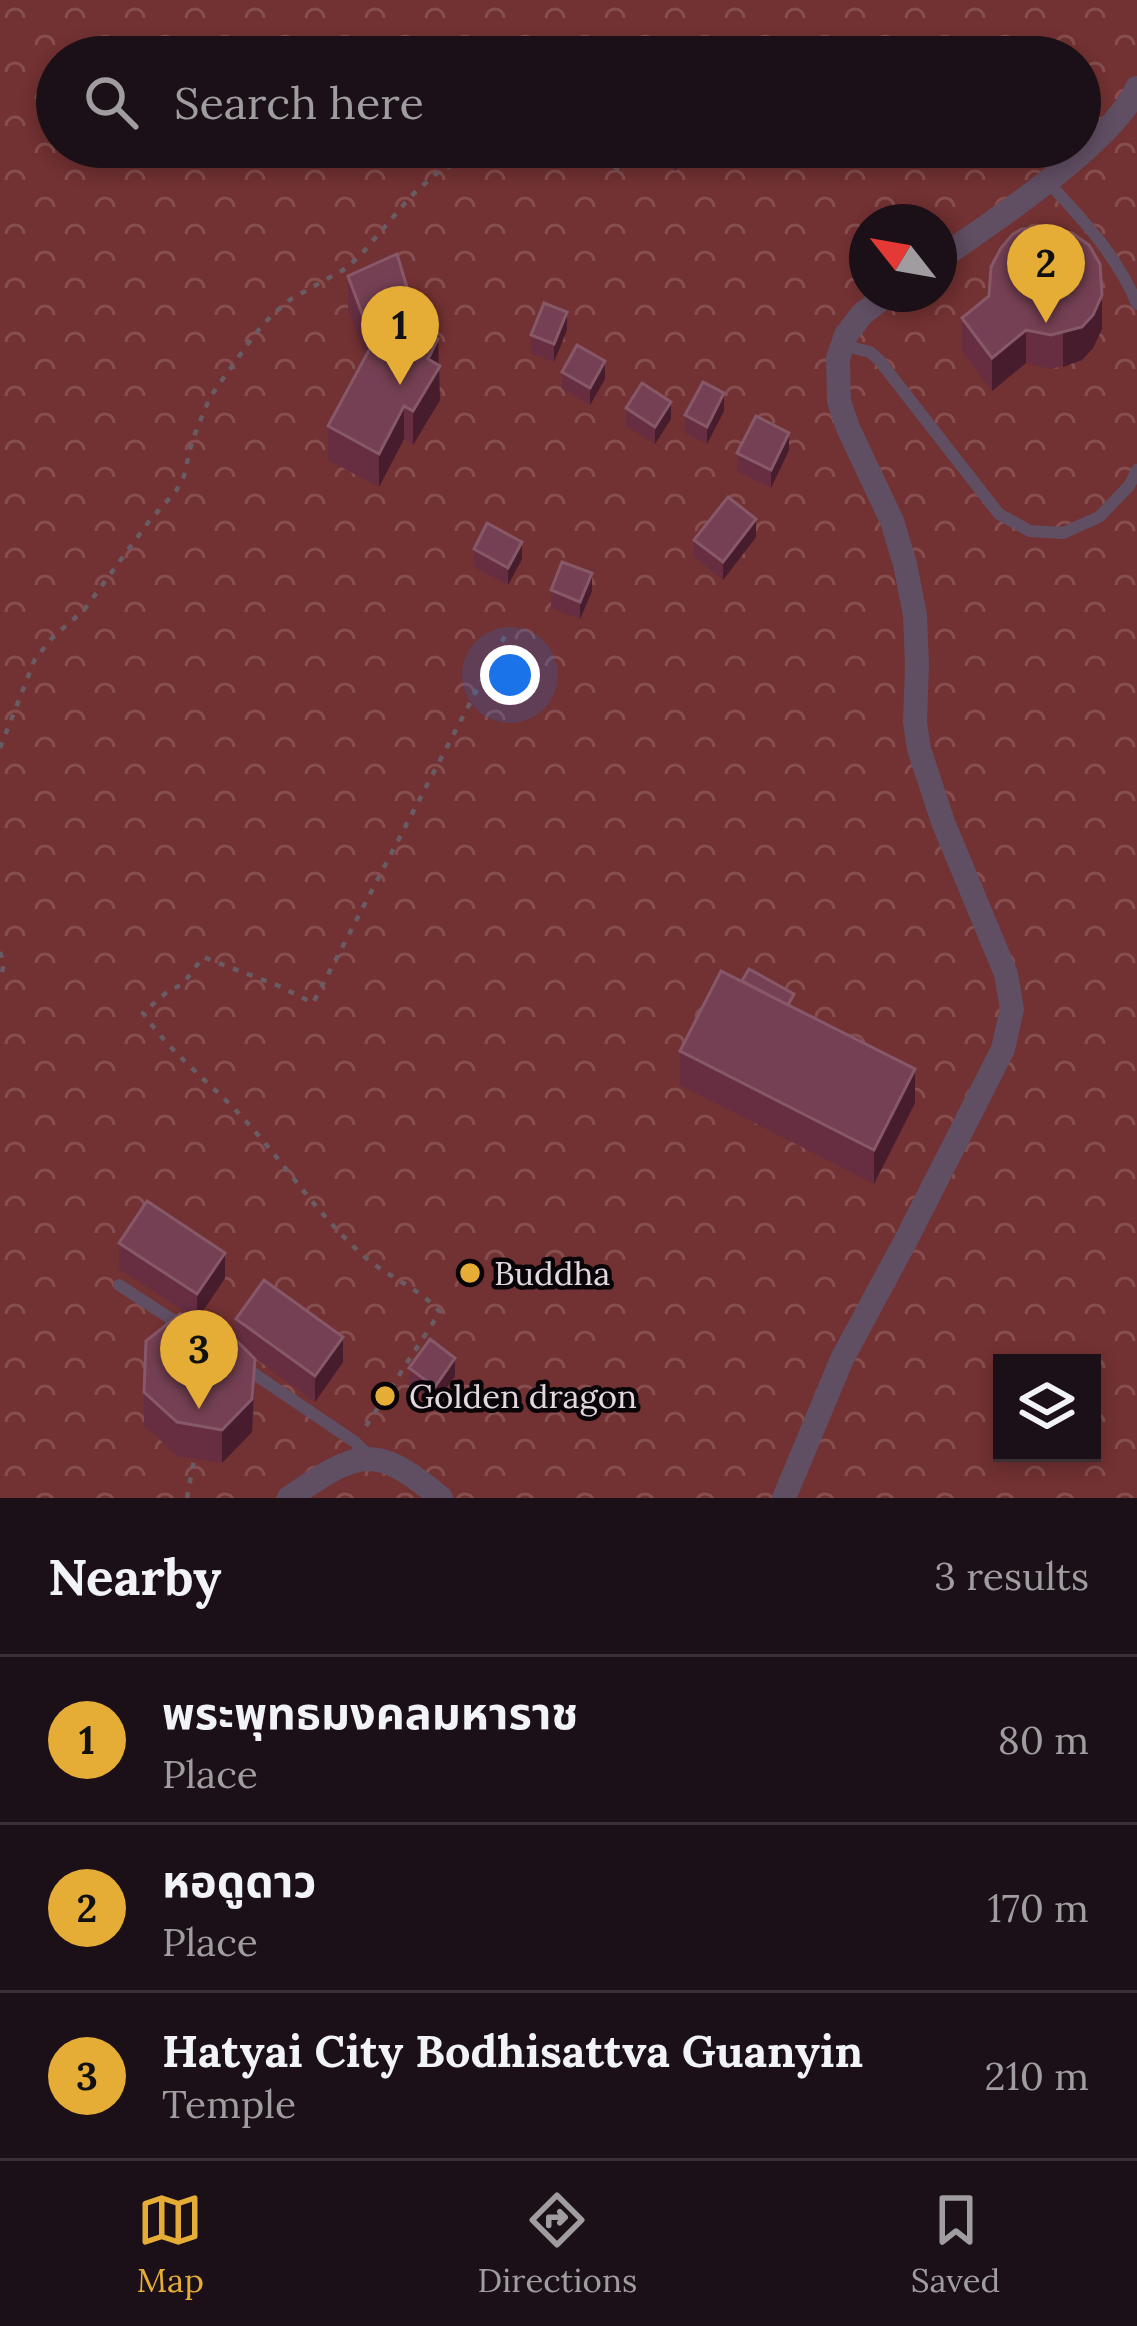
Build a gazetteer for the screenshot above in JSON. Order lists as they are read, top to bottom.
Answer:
{
  "places": ["Buddha", "Golden dragon"],
  "north": "top left",
  "page": {
    "search": "Search here",
    "pins": ["2", "1", "3"],
    "heading": ["Nearby", "3 results"],
    "list": [
      {
        "mark": "1",
        "name": "พระพุทธมงคลมหาราช",
        "note": "Place",
        "value": "80 m"
      },
      {
        "mark": "2",
        "name": "หอดูดาว",
        "note": "Place",
        "value": "170 m"
      },
      {
        "mark": "3",
        "name": "Hatyai City Bodhisattva Guanyin",
        "note": "Temple",
        "value": "210 m"
      }
    ],
    "nav": ["Map", "Directions", "Saved"]
  }
}
